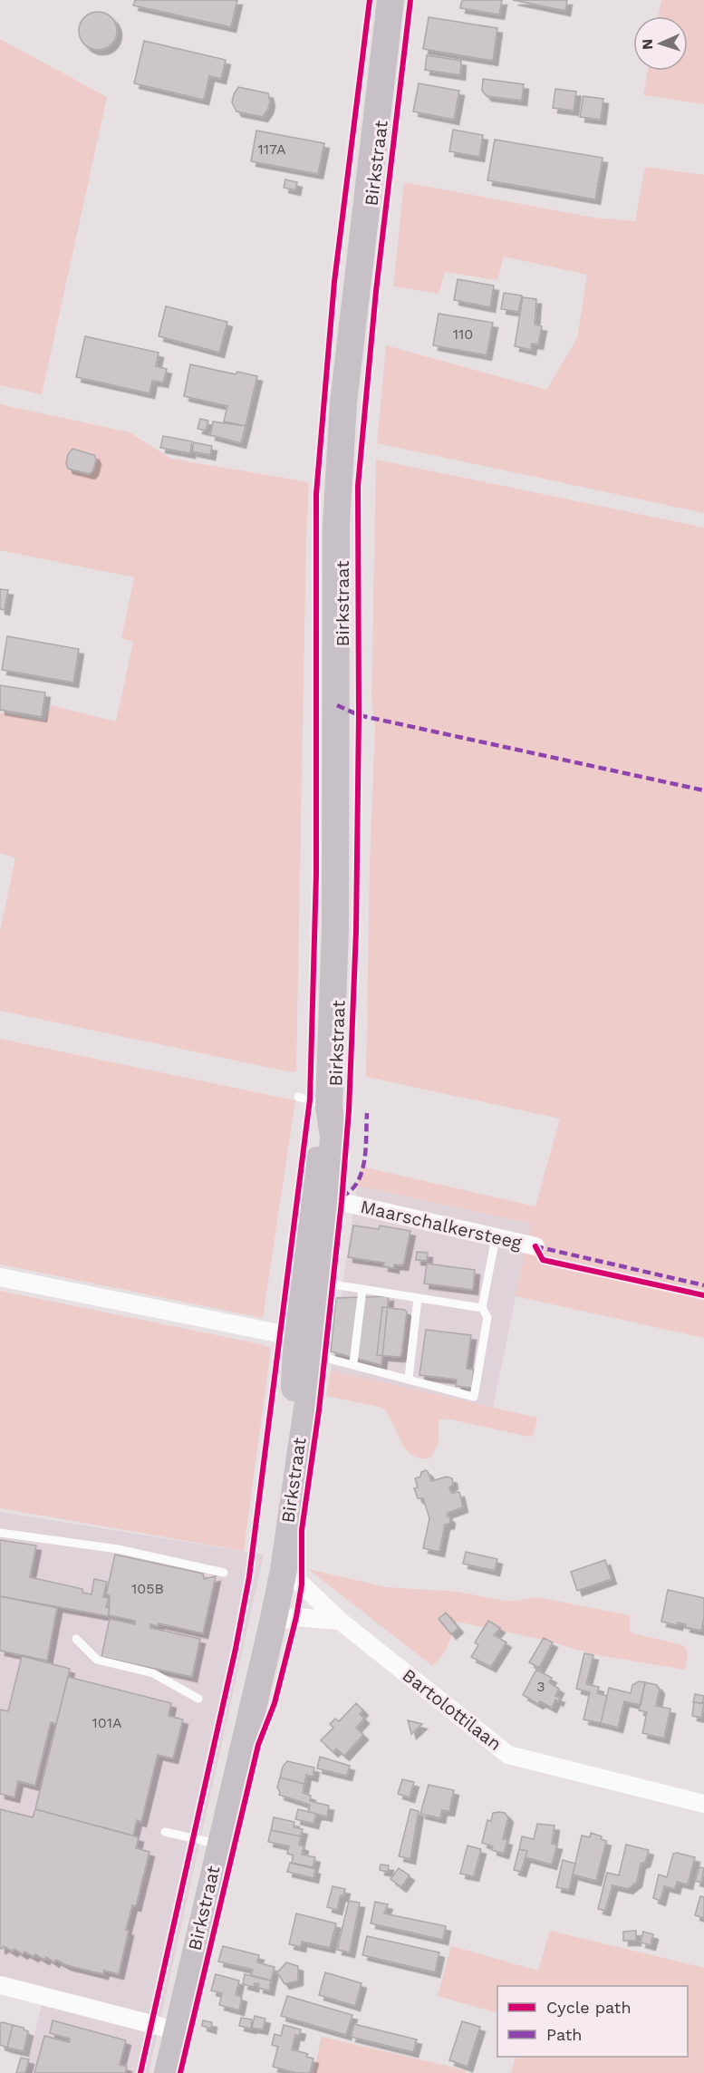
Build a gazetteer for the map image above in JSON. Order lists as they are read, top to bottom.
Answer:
{
  "streets": {
    "main road": ["Birkstraat"],
    "street": ["Maarschalkersteeg", "Bartolottilaan"]
  },
  "crossings": [
    ["Birkstraat", "Maarschalkersteeg"],
    ["Birkstraat", "Bartolottilaan"]
  ],
  "house_numbers": [
    "117A",
    "110",
    "105B",
    "3",
    "101A"
  ],
  "legend": ["Cycle path", "Path"],
  "north": "left"
}
